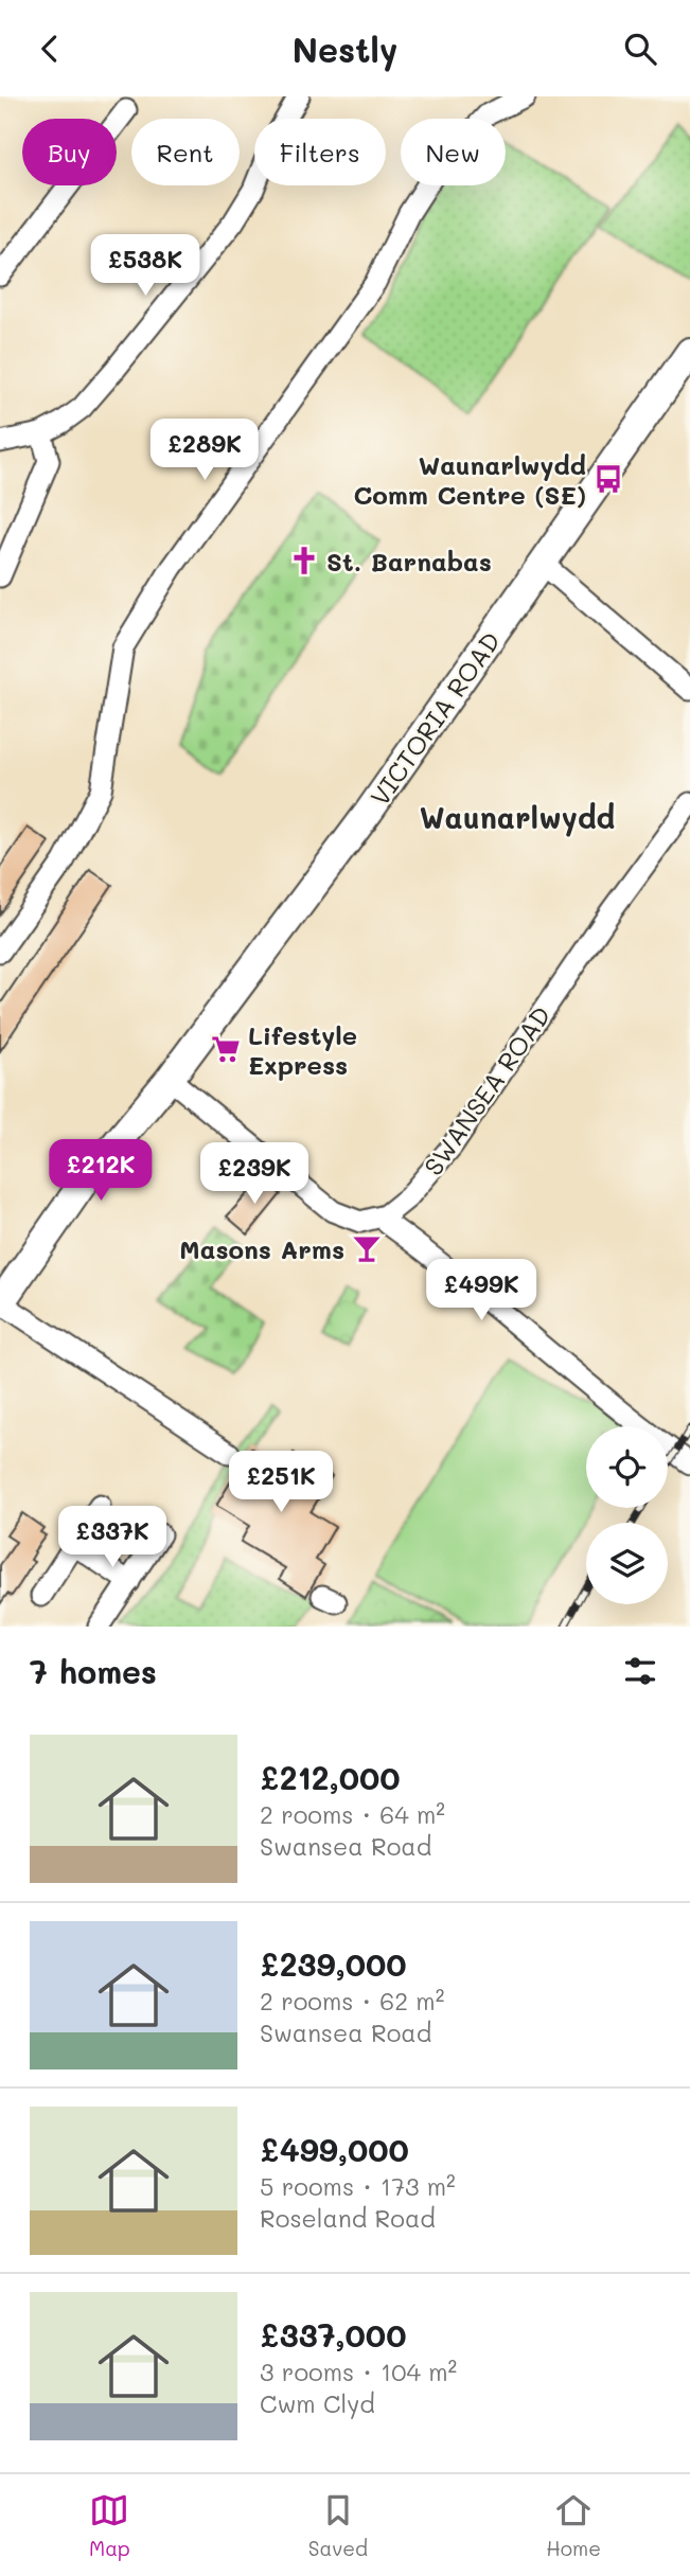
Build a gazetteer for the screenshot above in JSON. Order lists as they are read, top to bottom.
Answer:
{
  "streets": {
    "main road": ["VICTORIA ROAD"],
    "street": ["SWANSEA ROAD"]
  },
  "districts": ["Waunarlwydd"],
  "places": {
    "bus stop": ["Waunarlwydd Comm Centre (SE)"],
    "church": ["St. Barnabas"],
    "supermarket": ["Lifestyle Express"],
    "bar": ["Masons Arms"]
  },
  "page": {
    "header": "Nestly",
    "chip": [
      "Buy",
      "Rent",
      "Filters",
      "New"
    ],
    "price": [
      "£538K",
      "£289K",
      "£212K",
      "£239K",
      "£499K",
      "£251K",
      "£337K"
    ],
    "heading": "7 homes",
    "list": [
      {
        "name": "£212,000",
        "note": "2 rooms · 64 m² · Swansea Road"
      },
      {
        "name": "£239,000",
        "note": "2 rooms · 62 m² · Swansea Road"
      },
      {
        "name": "£499,000",
        "note": "5 rooms · 173 m² · Roseland Road"
      },
      {
        "name": "£337,000",
        "note": "3 rooms · 104 m² · Cwm Clyd"
      }
    ],
    "tabs": ["Map", "Saved", "Home"]
  }
}
